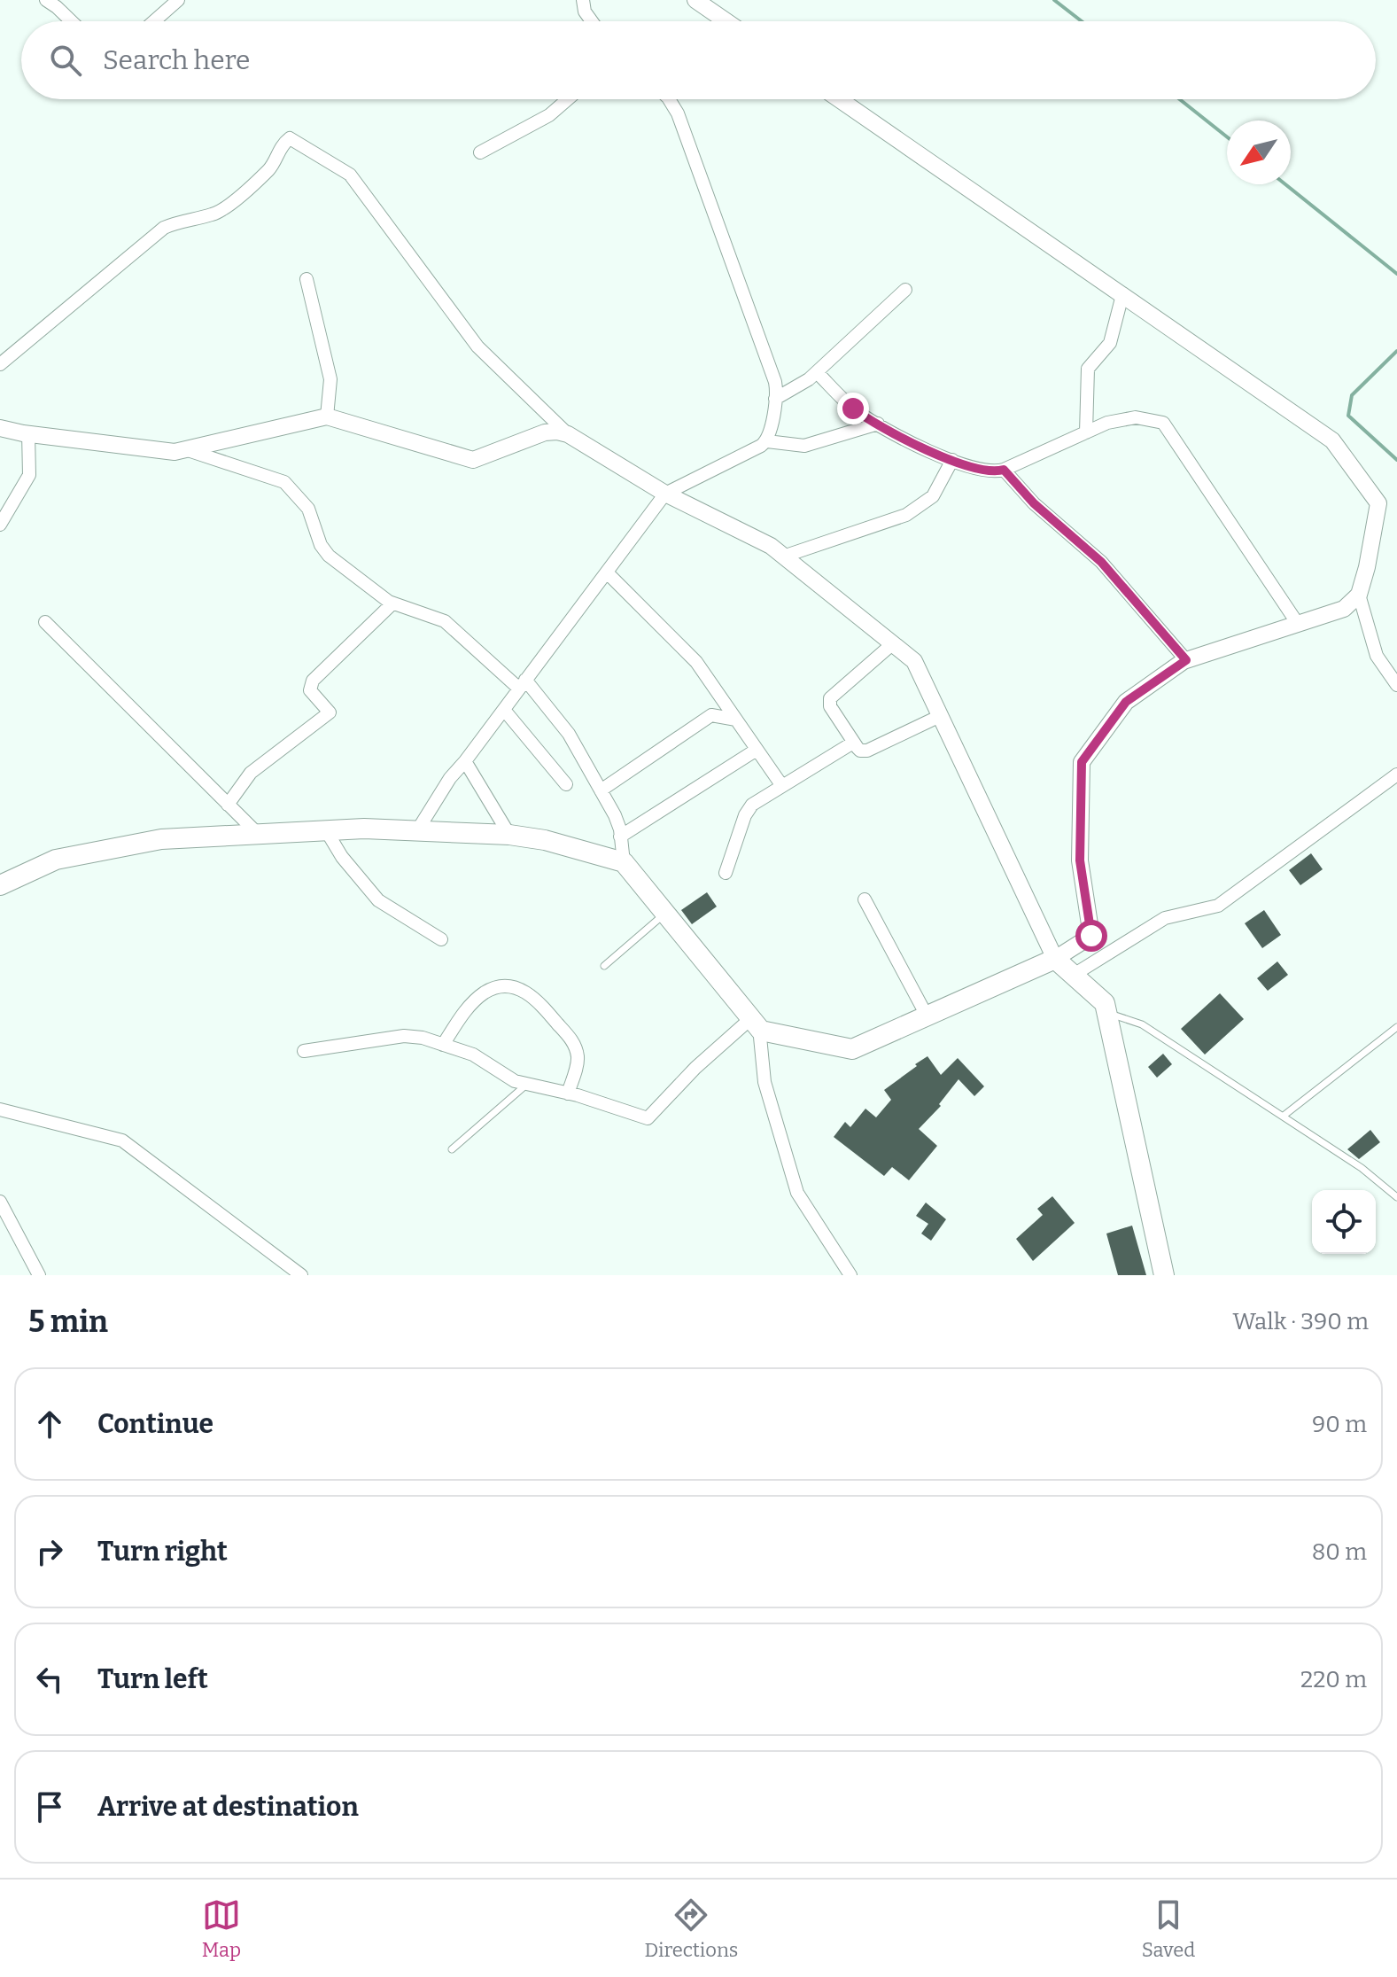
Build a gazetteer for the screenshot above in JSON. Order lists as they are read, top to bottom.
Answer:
{
  "north": "bottom left",
  "page": {
    "search": "Search here",
    "heading": ["5 min", "Walk · 390 m"],
    "list": [
      ["Continue", "90 m"],
      ["Turn right", "80 m"],
      ["Turn left", "220 m"],
      "Arrive at destination"
    ],
    "nav": ["Map", "Directions", "Saved"]
  }
}
